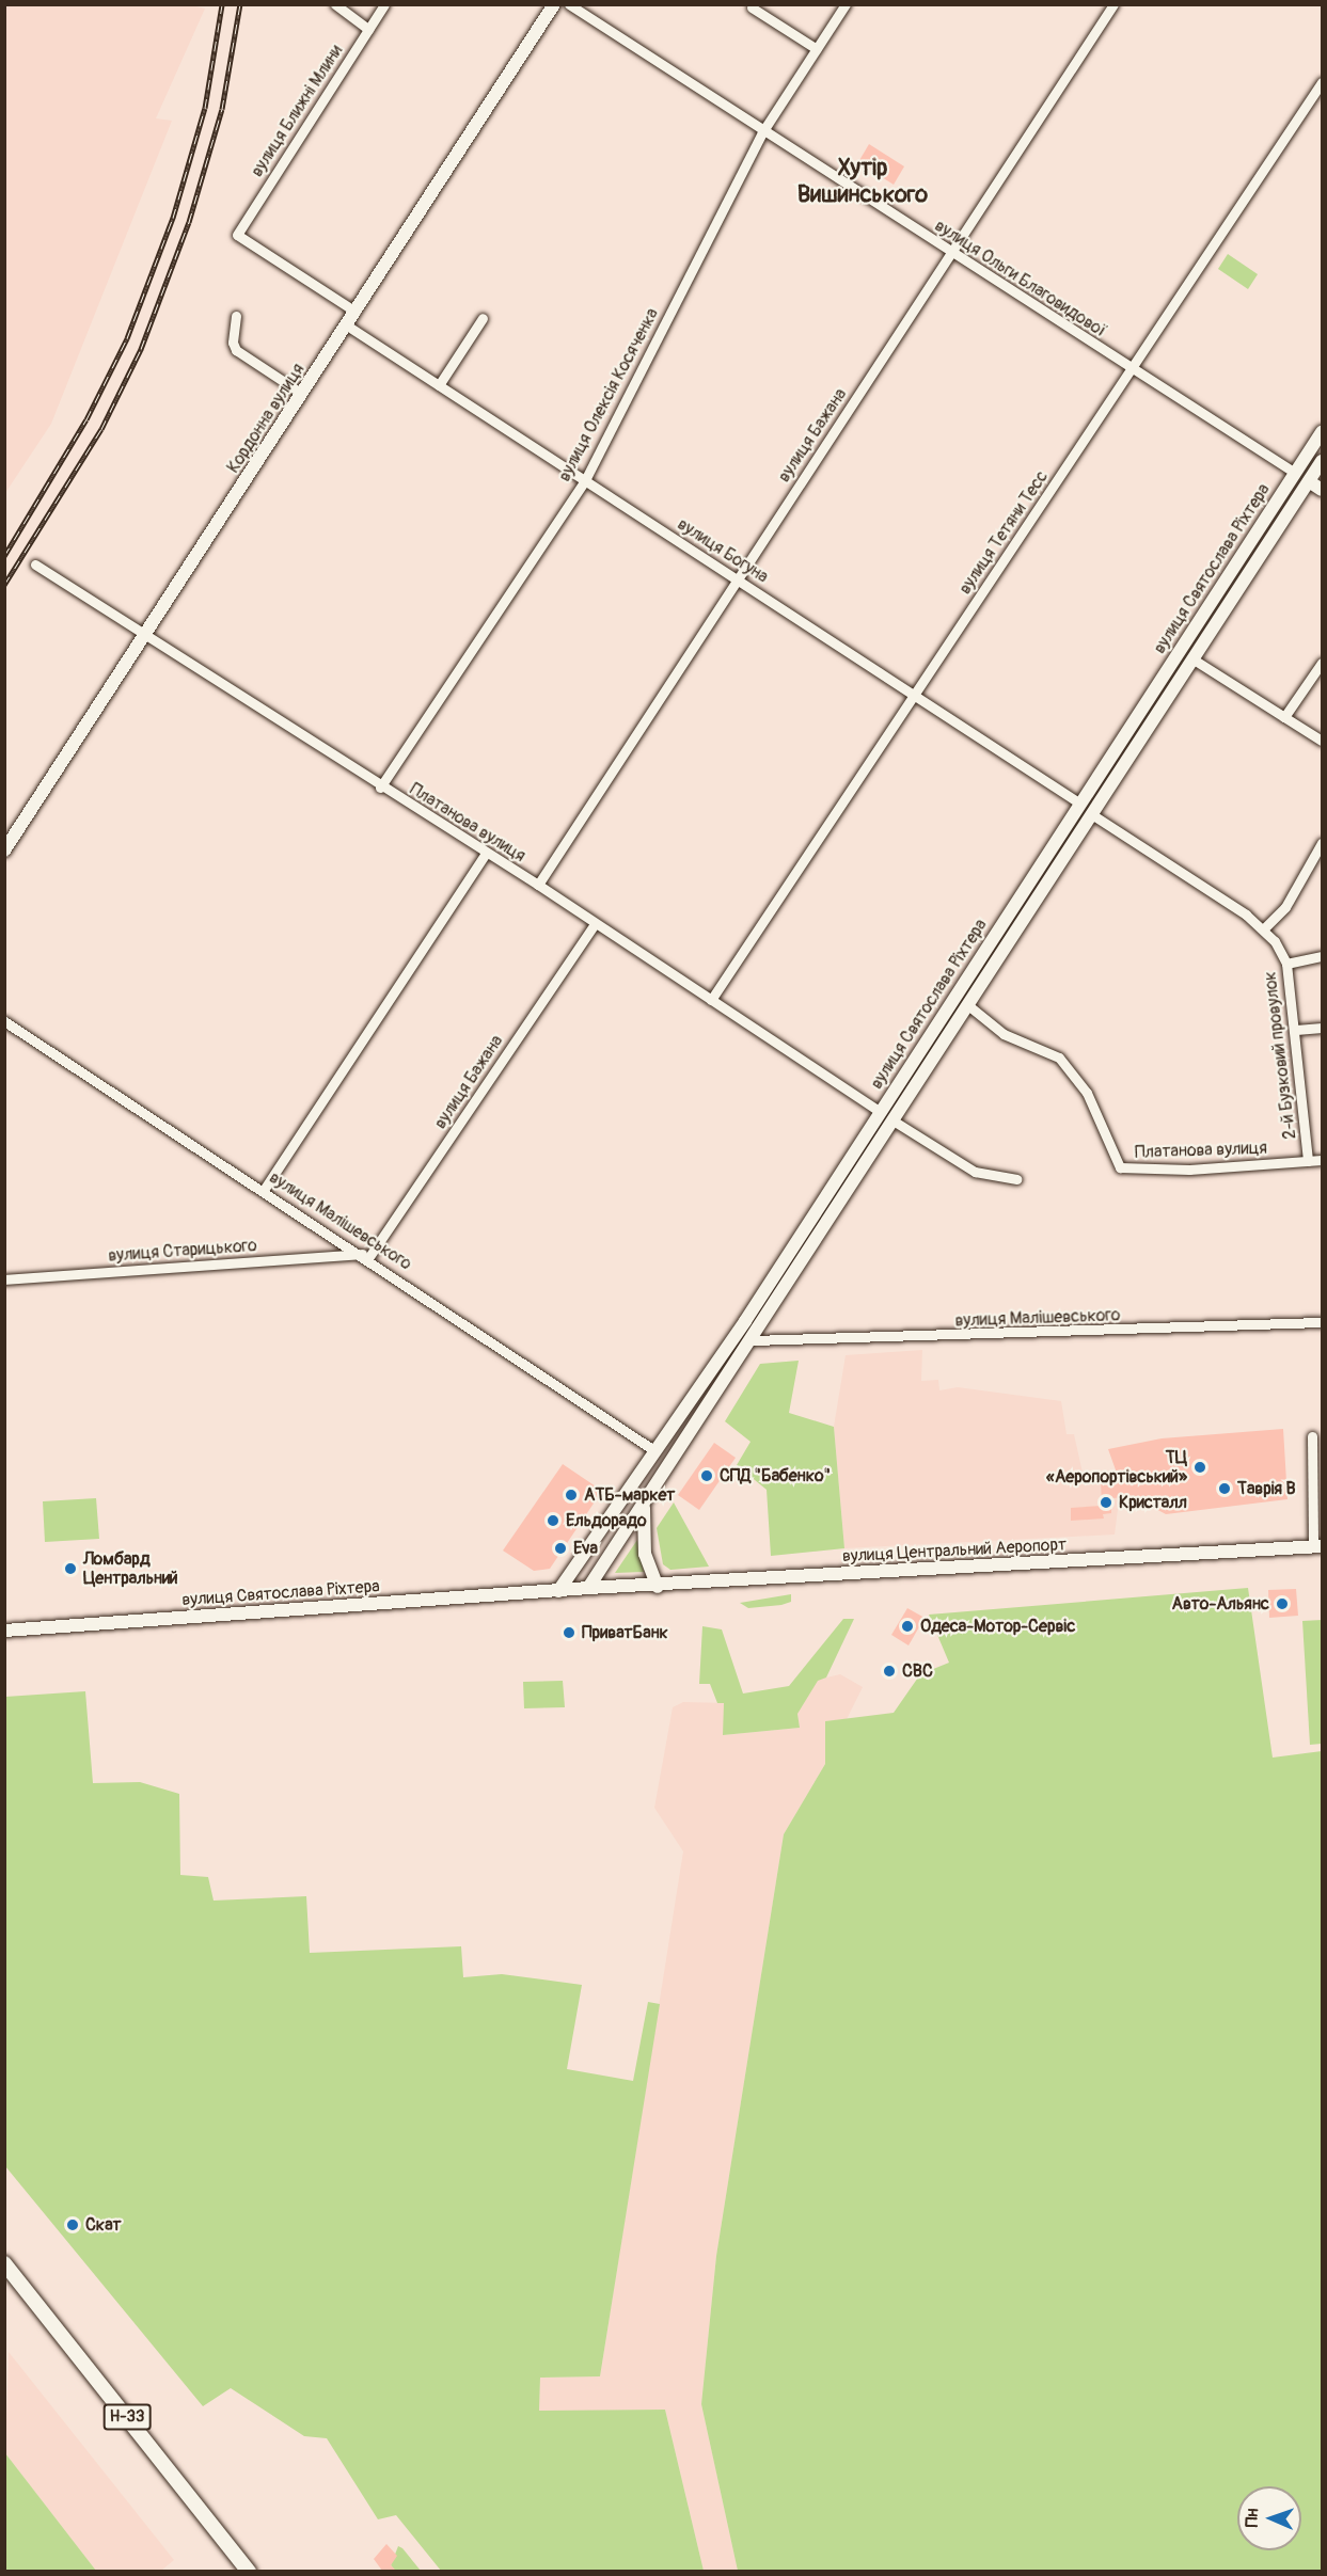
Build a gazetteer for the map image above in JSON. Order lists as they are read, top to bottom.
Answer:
{
  "streets": {
    "main road": [
      "Кордонна вулиця",
      "вулиця Святослава Ріхтера",
      "вулиця Центральний Аеропорт",
      "Н-33"
    ],
    "street": [
      "вулиця Ближні Млини",
      "вулиця Ольги Благовидової",
      "вулиця Олексія Косяченка",
      "вулиця Бажана",
      "вулиця Тетяни Тесс",
      "вулиця Богуна",
      "Платанова вулиця",
      "2-й Бузковий провулок",
      "вулиця Малішевського",
      "вулиця Старицького"
    ]
  },
  "crossings": [
    ["вулиця Ближні Млини", "Кордонна вулиця"],
    ["вулиця Ольги Благовидової", "вулиця Олексія Косяченка"],
    ["вулиця Ольги Благовидової", "вулиця Бажана"],
    ["вулиця Ольги Благовидової", "вулиця Тетяни Тесс"],
    ["вулиця Ольги Благовидової", "вулиця Святослава Ріхтера"],
    ["вулиця Олексія Косяченка", "вулиця Богуна"],
    ["вулиця Олексія Косяченка", "Платанова вулиця"],
    ["Кордонна вулиця", "вулиця Богуна"],
    ["Кордонна вулиця", "Платанова вулиця"],
    ["вулиця Бажана", "вулиця Богуна"],
    ["вулиця Бажана", "Платанова вулиця"],
    ["вулиця Бажана", "вулиця Малішевського"],
    ["вулиця Бажана", "вулиця Старицького"],
    ["вулиця Тетяни Тесс", "вулиця Богуна"],
    ["вулиця Тетяни Тесс", "Платанова вулиця"],
    ["вулиця Богуна", "вулиця Святослава Ріхтера"],
    ["вулиця Святослава Ріхтера", "Платанова вулиця"],
    ["вулиця Святослава Ріхтера", "2-й Бузковий провулок"],
    ["вулиця Святослава Ріхтера", "вулиця Малішевського"],
    ["вулиця Святослава Ріхтера", "вулиця Центральний Аеропорт"],
    ["Платанова вулиця", "2-й Бузковий провулок"],
    ["вулиця Малішевського", "вулиця Старицького"]
  ],
  "districts": ["Хутір Вишинського"],
  "places": [
    "ТЦ «Аеропортівський»",
    "СПД \"Бабенко\"",
    "Таврія В",
    "АТБ-маркет",
    "Кристалл",
    "Ельдорадо",
    "Eva",
    "Ломбард Центральний",
    "Авто-Альянс",
    "Одеса-Мотор-Сервіс",
    "ПриватБанк",
    "СВС",
    "Скат"
  ],
  "north": "left"
}
